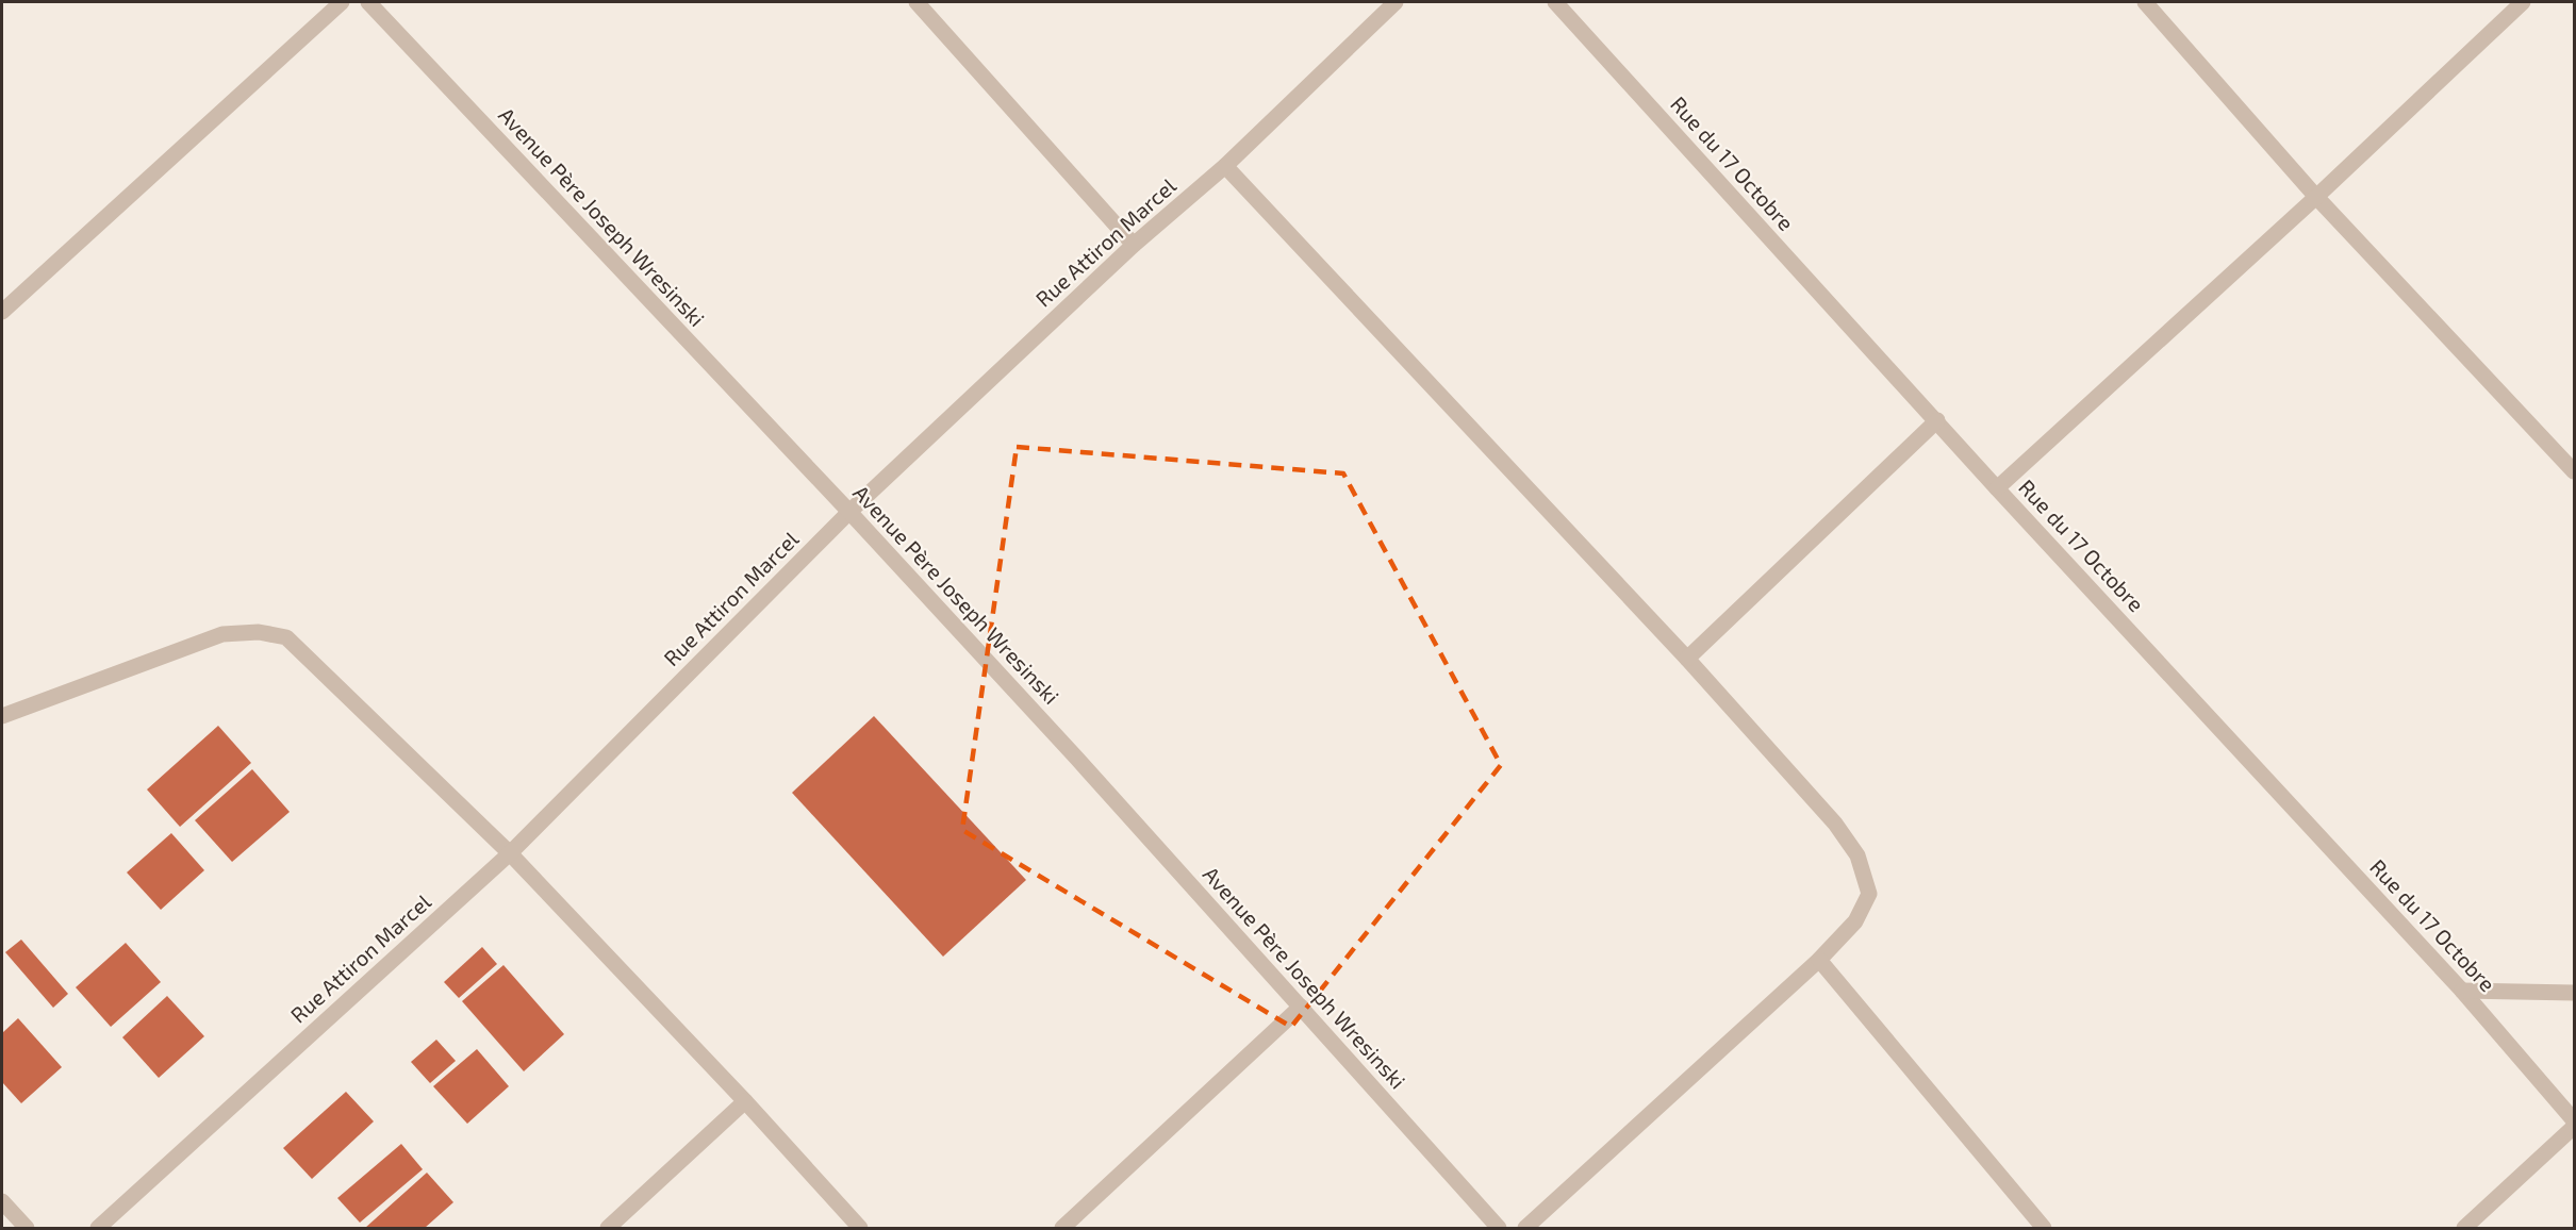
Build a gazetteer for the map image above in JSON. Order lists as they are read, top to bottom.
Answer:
{
  "streets": {
    "street": ["Rue du 17 Octobre", "Avenue Père Joseph Wresinski", "Rue Attiron Marcel"]
  },
  "crossings": [
    ["Avenue Père Joseph Wresinski", "Rue Attiron Marcel"]
  ]
}
